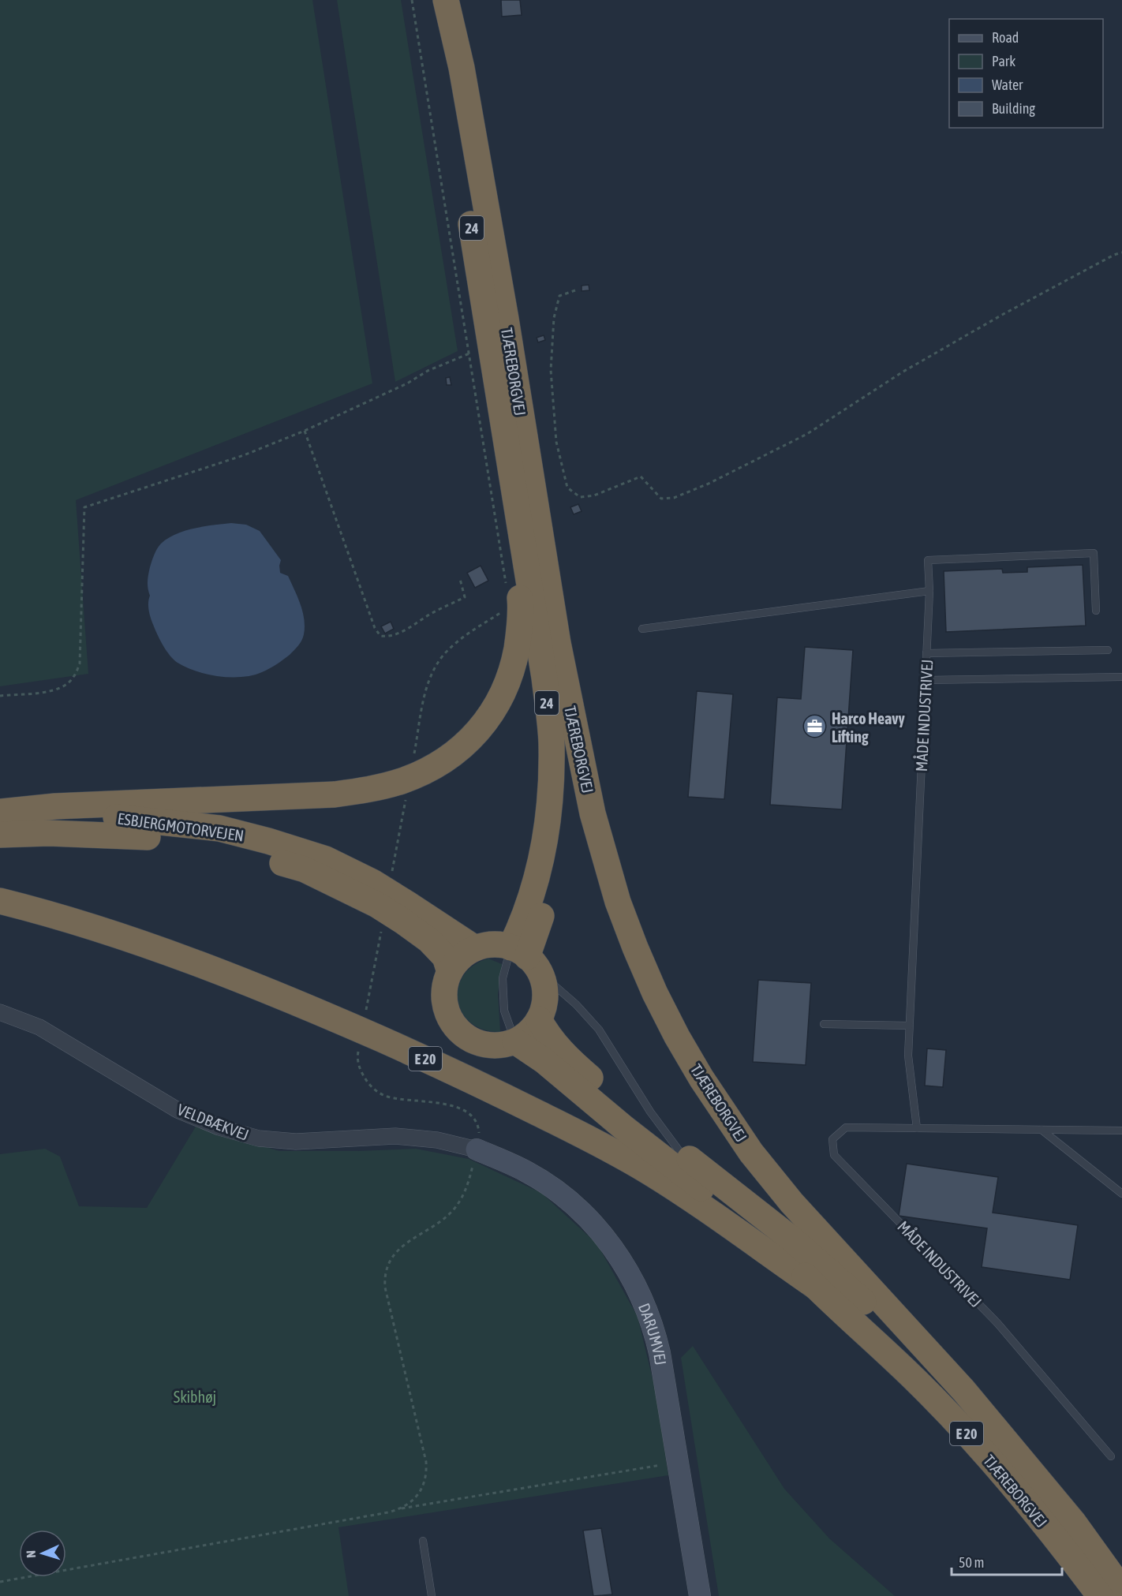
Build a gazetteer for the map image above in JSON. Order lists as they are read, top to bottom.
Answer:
{
  "streets": {
    "highway": [
      "24",
      "TJÆREBORGVEJ",
      "ESBJERGMOTORVEJEN",
      "E 20"
    ],
    "street": ["VELDBÆKVEJ", "DARUMVEJ"],
    "lane": ["MÅDE INDUSTRIVEJ"]
  },
  "crossings": [
    ["24", "TJÆREBORGVEJ"],
    ["TJÆREBORGVEJ", "E 20"],
    ["VELDBÆKVEJ", "DARUMVEJ"]
  ],
  "parks": ["Skibhøj"],
  "places": {
    "office": ["Harco Heavy Lifting"]
  },
  "legend": [
    "Road",
    "Park",
    "Water",
    "Building"
  ],
  "scale_bar": "50 m",
  "north": "left"
}
